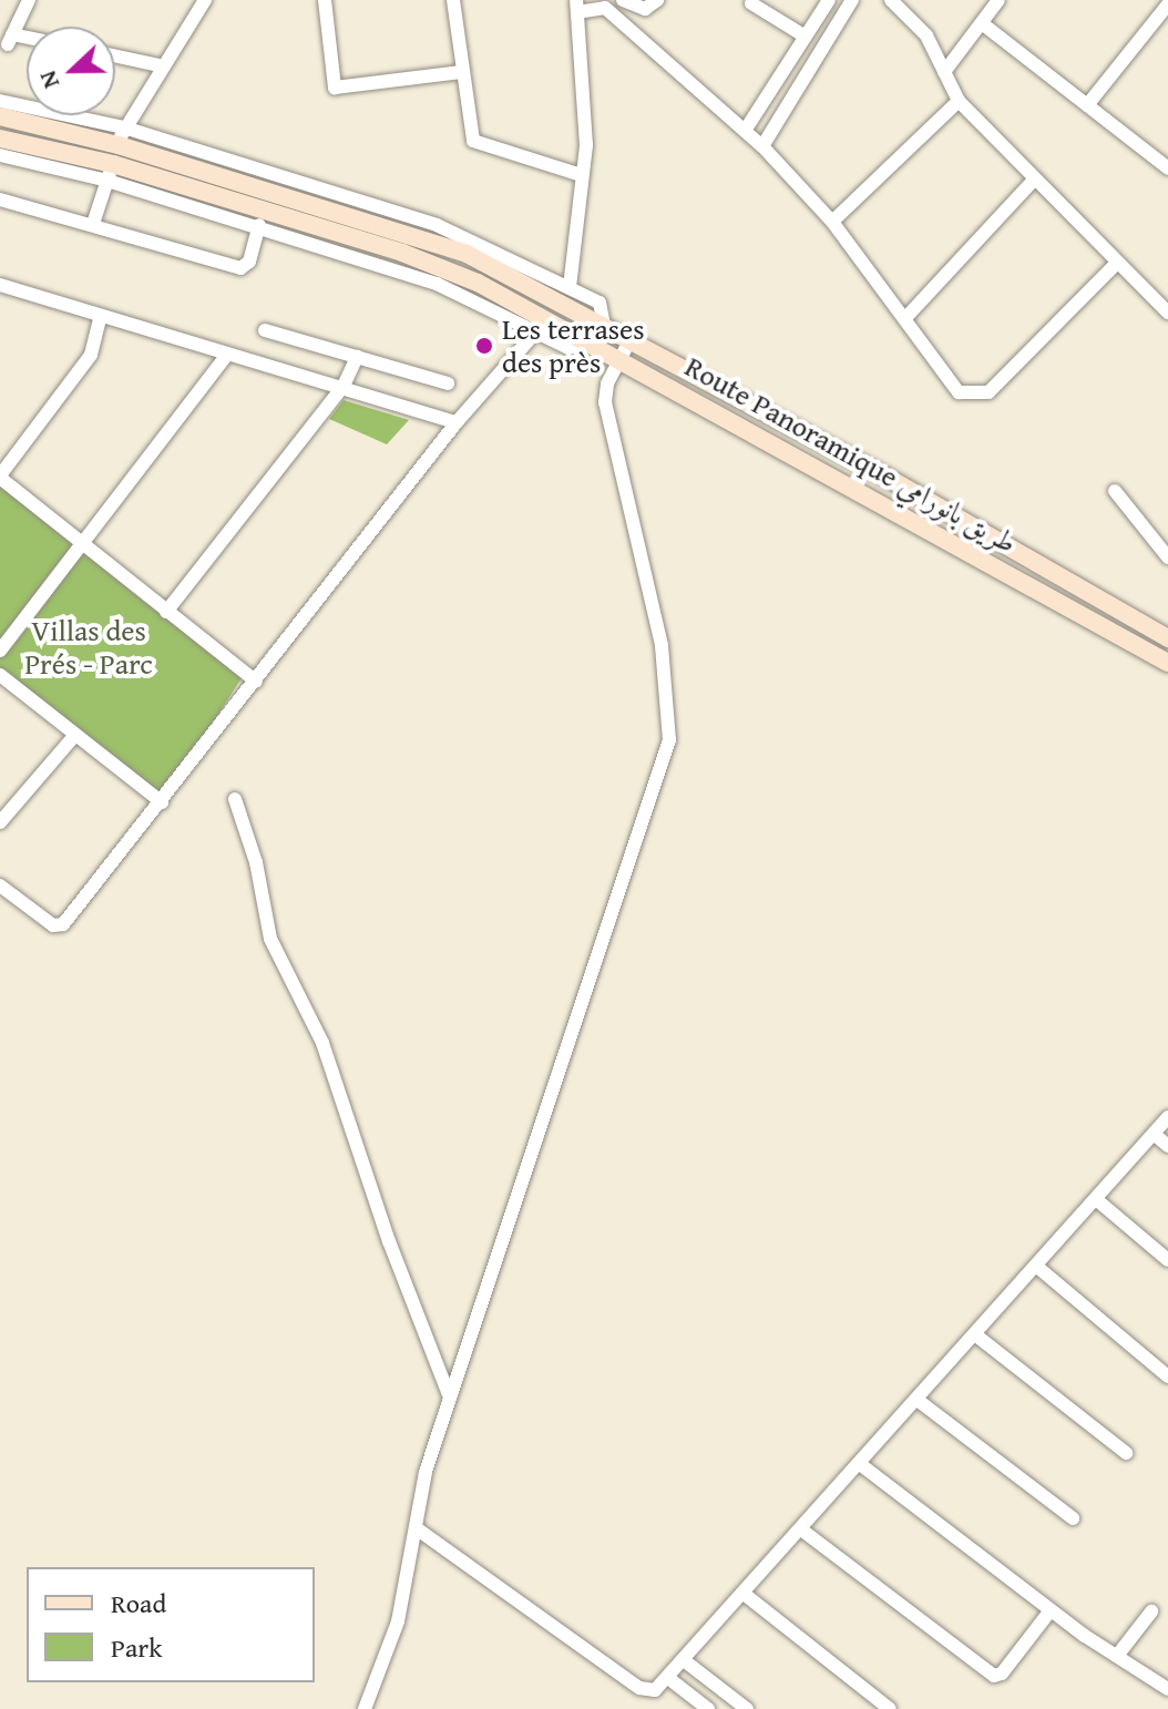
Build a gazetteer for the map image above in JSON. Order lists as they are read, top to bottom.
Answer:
{
  "streets": {
    "street": ["Route Panoramique طريق بانورامي"]
  },
  "parks": ["Villas des Prés - Parc"],
  "places": ["Les terrases des près"],
  "legend": ["Road", "Park"],
  "north": "left"
}
